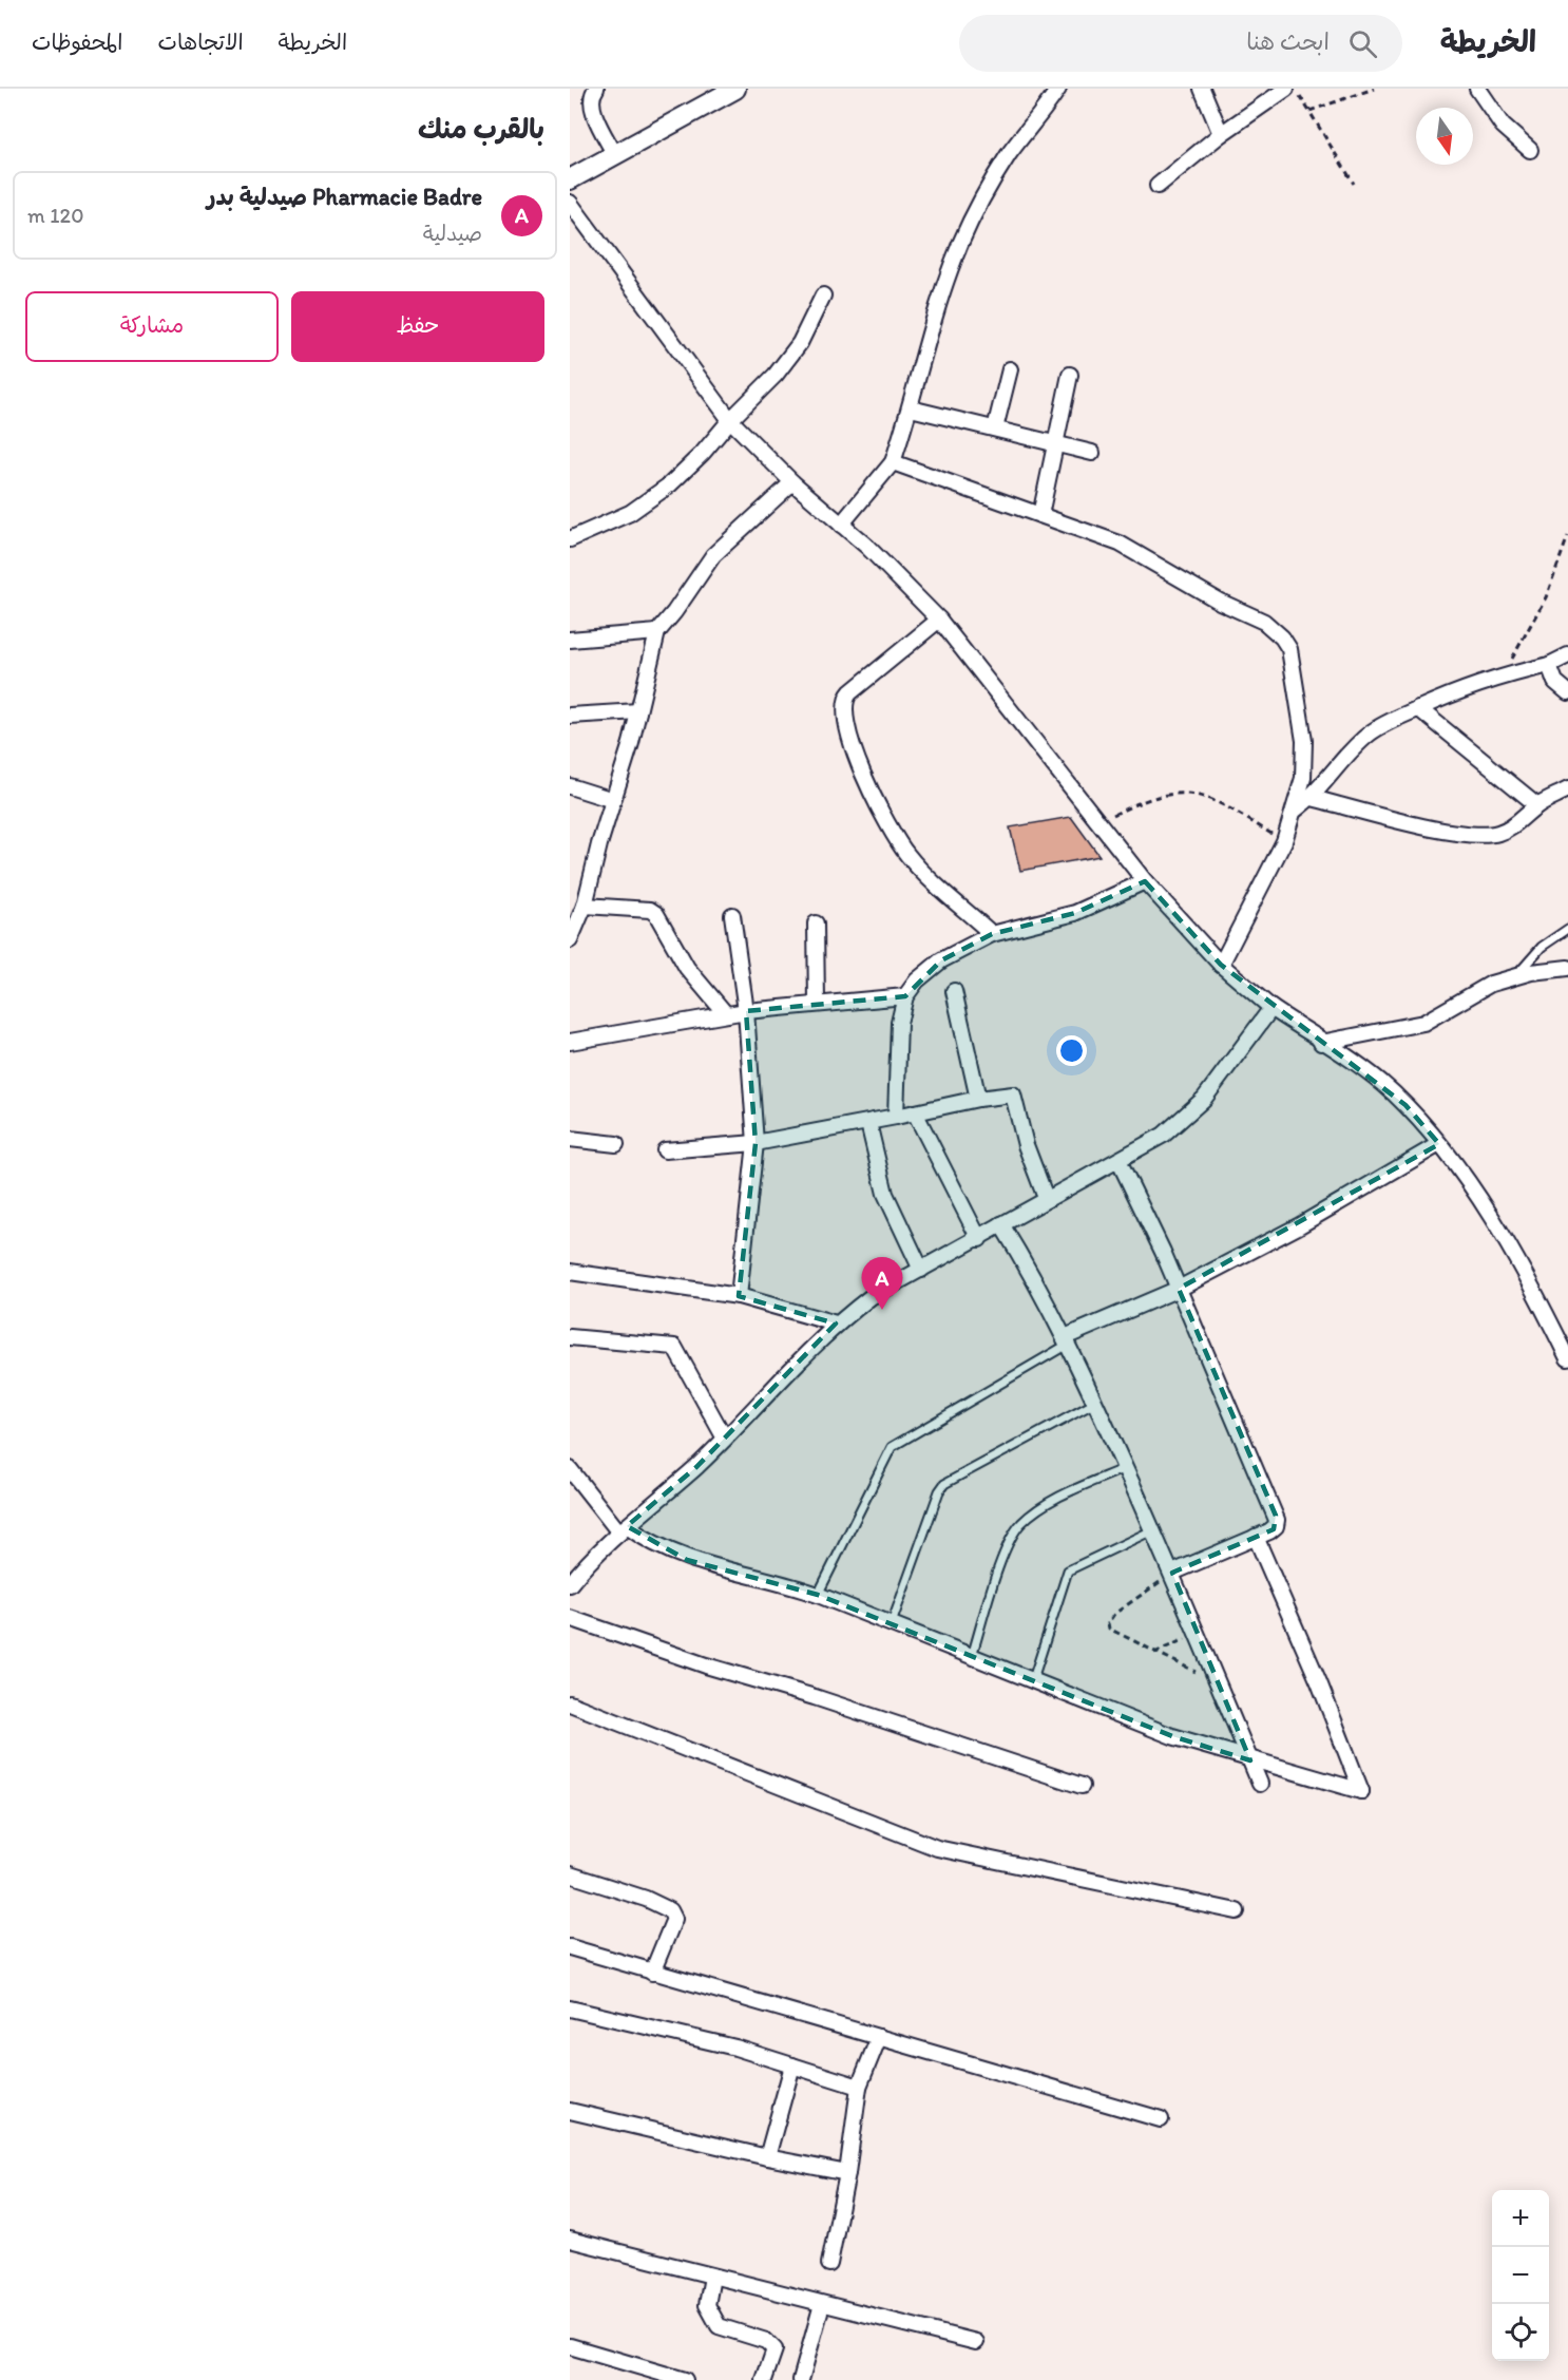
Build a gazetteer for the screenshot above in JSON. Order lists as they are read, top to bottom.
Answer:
{
  "north": "bottom",
  "page": {
    "header": "الخريطة",
    "search": "ابحث هنا",
    "nav": ["الخريطة", "الاتجاهات", "المحفوظات"],
    "heading": "بالقرب منك",
    "list": [
      {
        "mark": "A",
        "name": "Pharmacie Badre صيدلية بدر",
        "note": "صيدلية",
        "value": "120 m"
      }
    ],
    "buttons": ["حفظ", "مشاركة"],
    "pins": "A",
    "map_buttons": ["+", "−"]
  }
}
